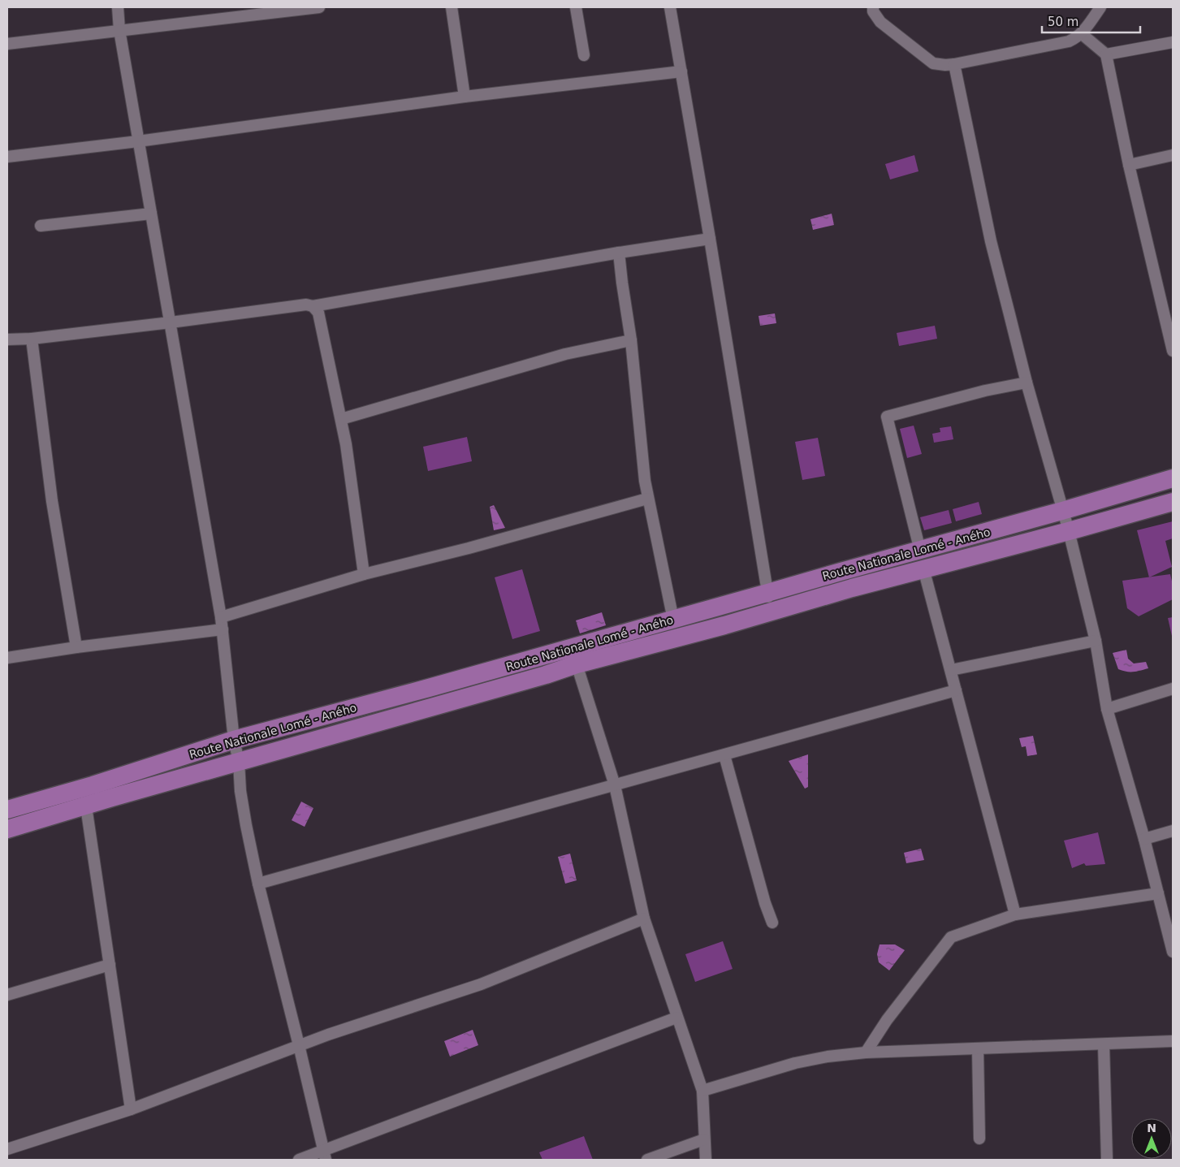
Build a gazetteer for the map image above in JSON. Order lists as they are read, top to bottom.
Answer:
{
  "streets": {
    "highway": ["Route Nationale Lomé - Aného"]
  },
  "scale_bar": "50 m",
  "north": "top"
}
